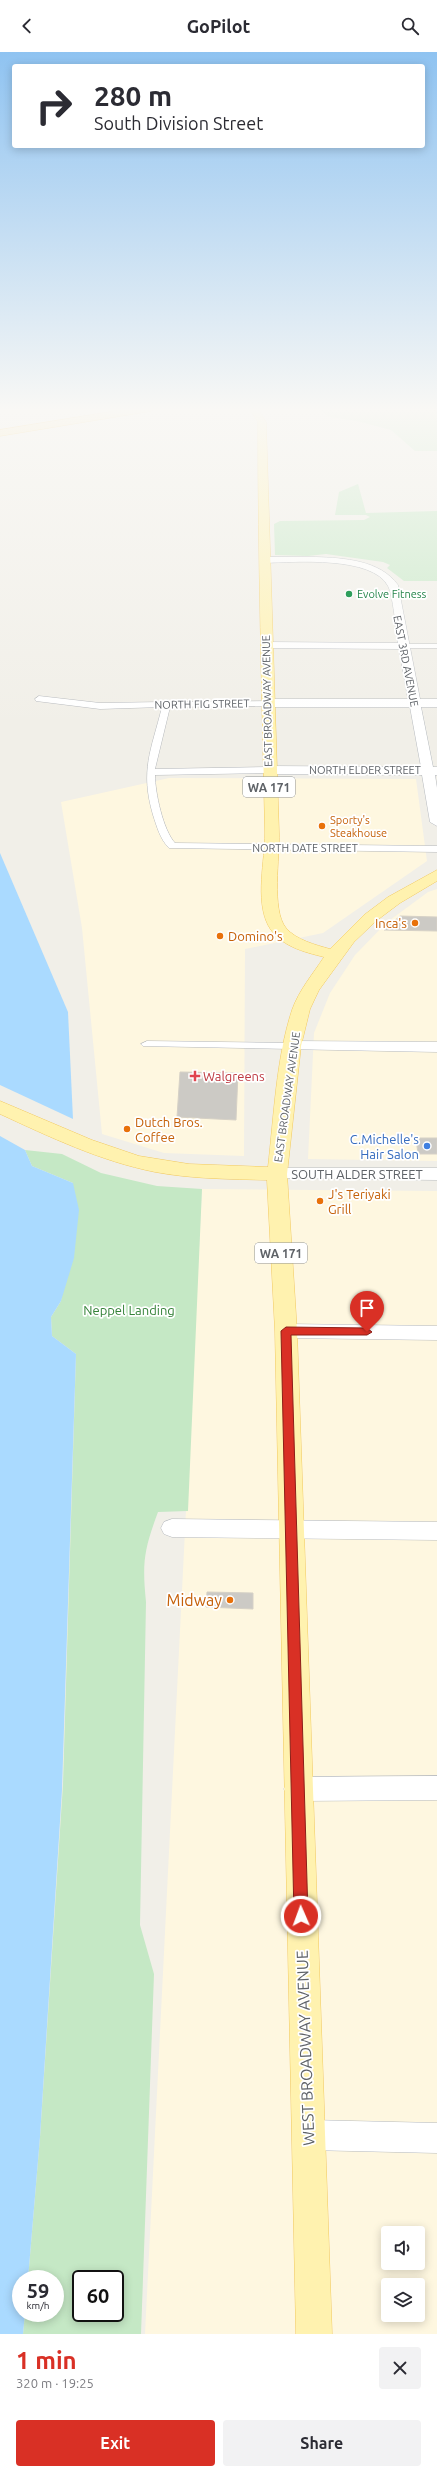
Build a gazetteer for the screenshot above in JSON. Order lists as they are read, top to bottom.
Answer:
{
  "streets": {
    "main road": ["EAST BROADWAY AVENUE", "WA 171", "WEST BROADWAY AVENUE"],
    "street": [
      "EAST 3RD AVENUE",
      "NORTH FIG STREET",
      "NORTH ELDER STREET",
      "NORTH DATE STREET",
      "SOUTH ALDER STREET"
    ]
  },
  "crossings": [
    ["EAST 3RD AVENUE", "EAST BROADWAY AVENUE"],
    ["EAST 3RD AVENUE", "NORTH FIG STREET"],
    ["EAST 3RD AVENUE", "NORTH ELDER STREET"],
    ["EAST BROADWAY AVENUE", "NORTH FIG STREET"],
    ["EAST BROADWAY AVENUE", "NORTH ELDER STREET"],
    ["EAST BROADWAY AVENUE", "NORTH DATE STREET"],
    ["EAST BROADWAY AVENUE", "SOUTH ALDER STREET"],
    ["EAST BROADWAY AVENUE", "WEST BROADWAY AVENUE"],
    ["NORTH ELDER STREET", "NORTH DATE STREET"]
  ],
  "parks": ["Neppel Landing"],
  "places": {
    "other": [
      "Evolve Fitness",
      "Sporty's Steakhouse",
      "Inca's",
      "Domino's",
      "Dutch Bros. Coffee",
      "C.Michelle's Hair Salon",
      "J's Teriyaki Grill",
      "Midway"
    ],
    "health": ["Walgreens"]
  },
  "page": {
    "header": "GoPilot",
    "turn": ["280 m", "South Division Street"],
    "speed": "59 km/h",
    "limit": "60",
    "heading": ["1 min", "320 m · 19:25"],
    "buttons": ["Exit", "Share"]
  }
}
